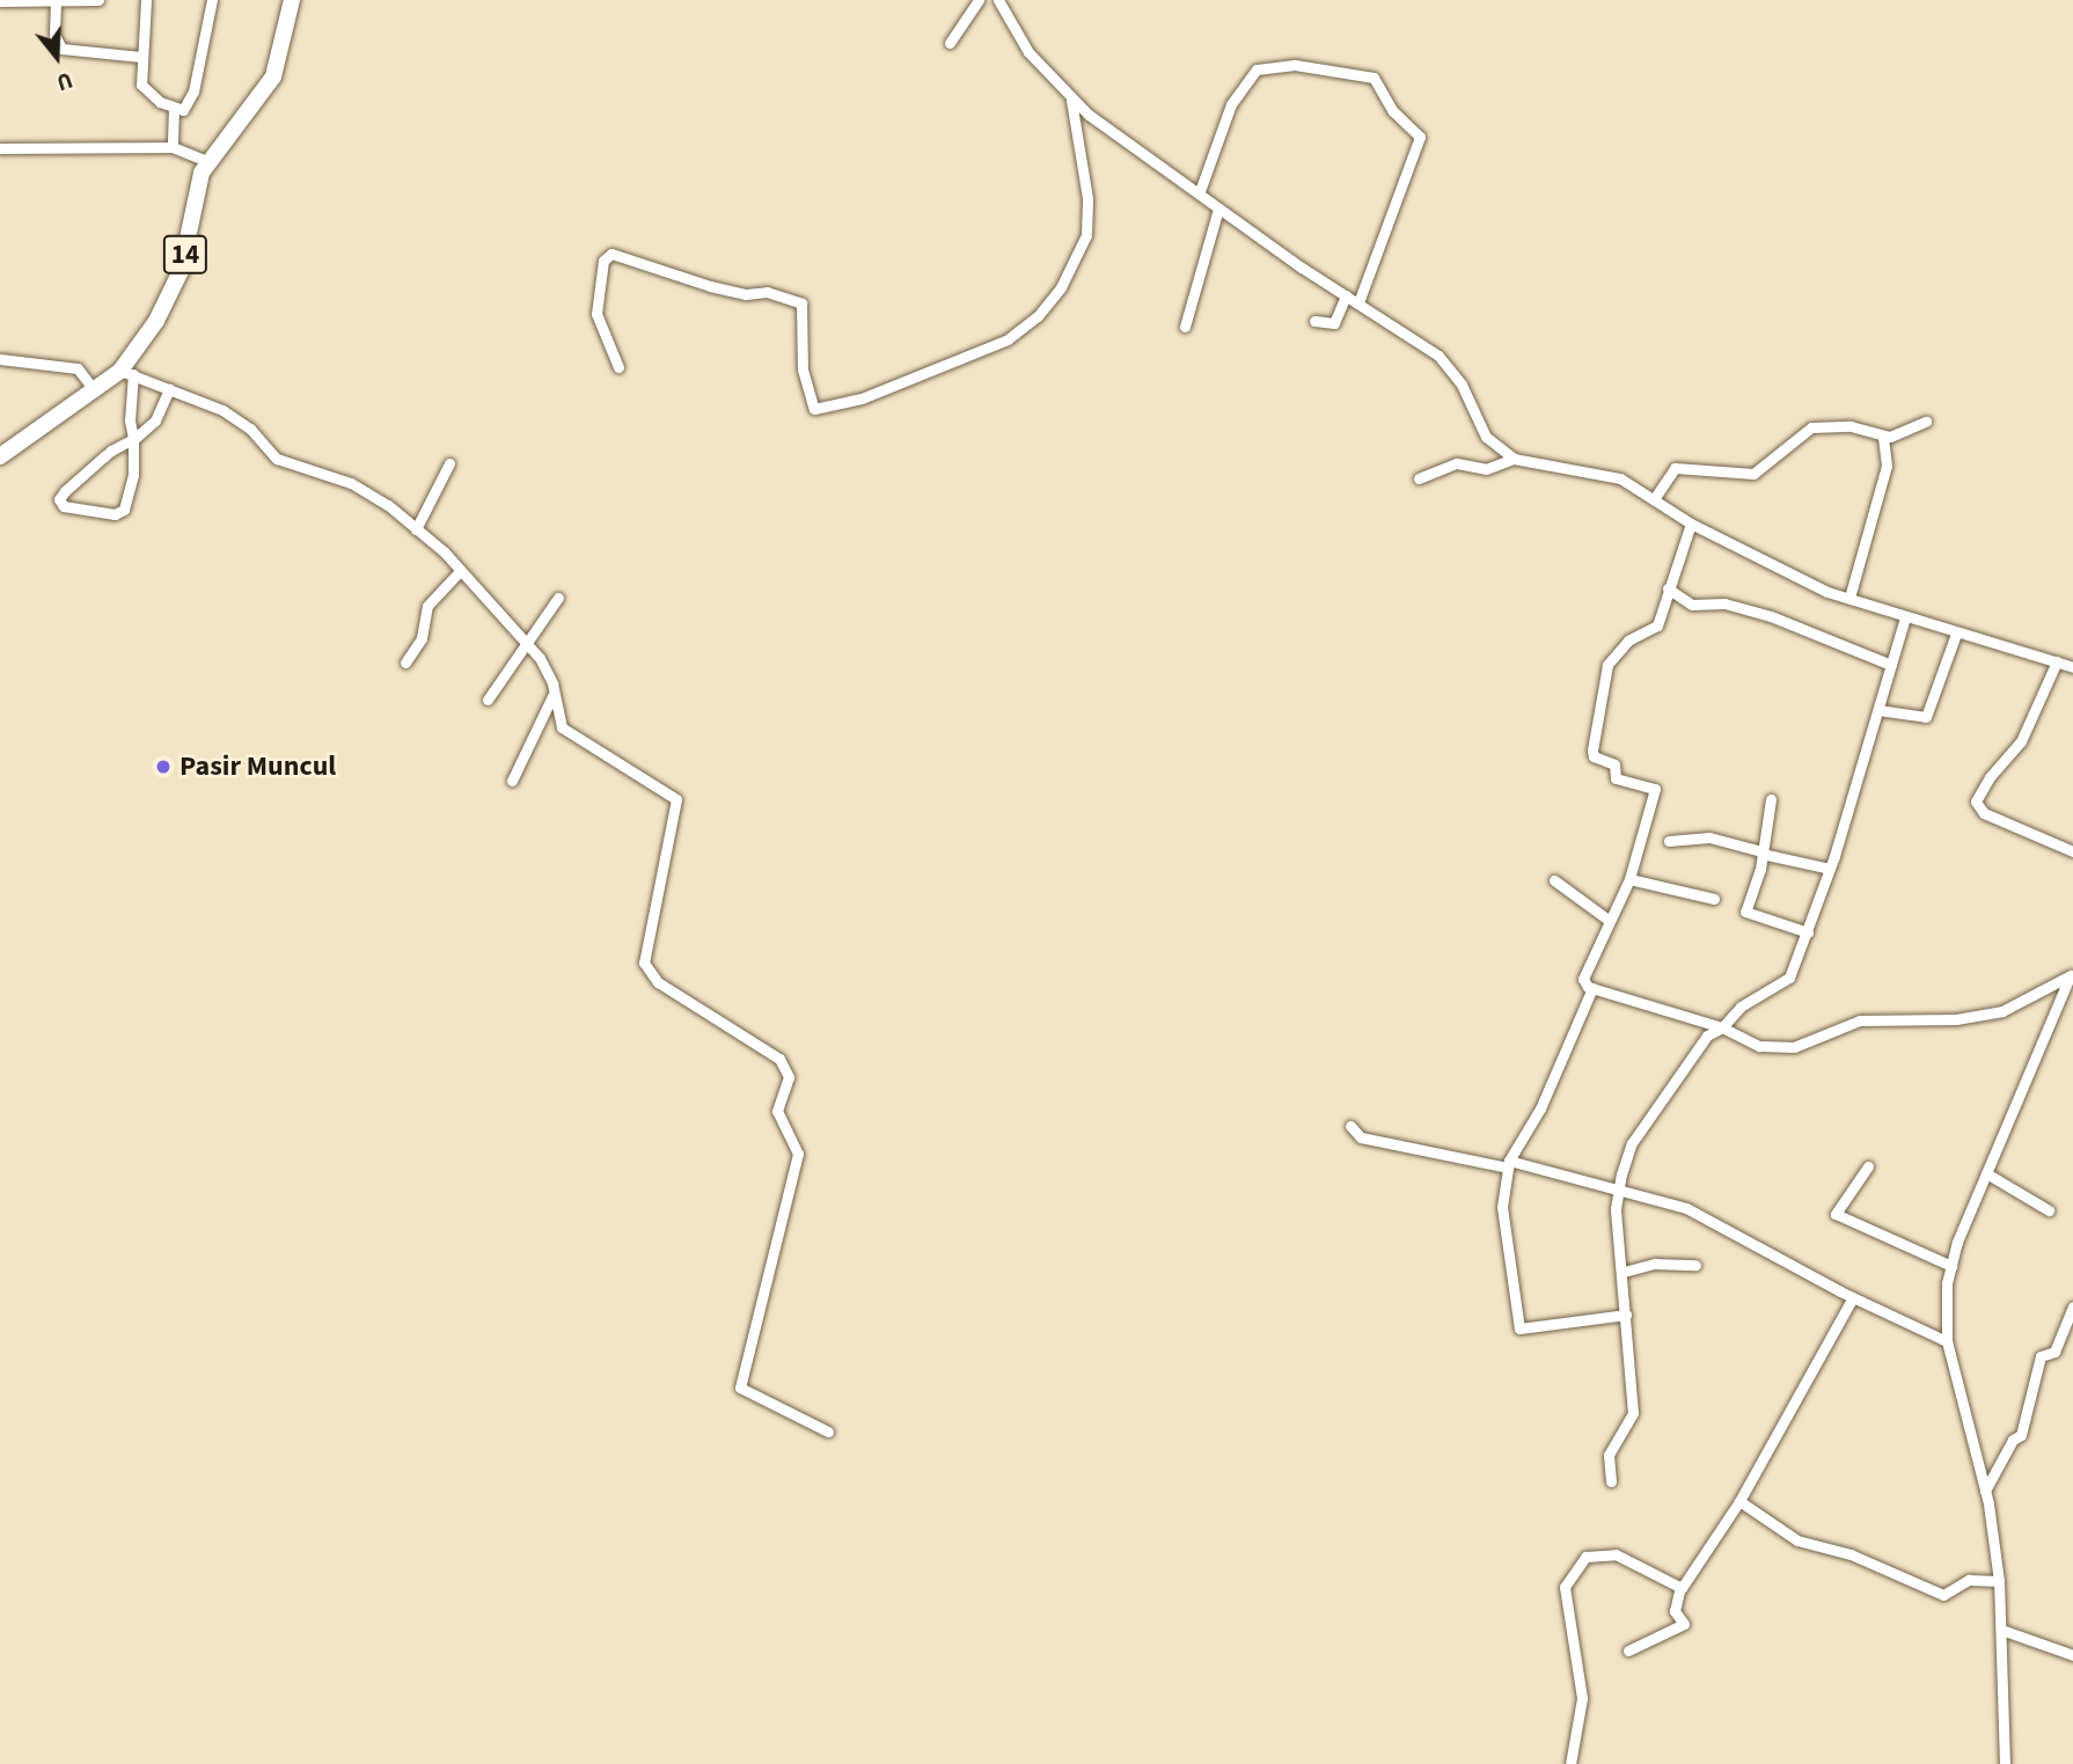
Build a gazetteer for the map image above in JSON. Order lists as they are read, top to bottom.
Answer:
{
  "streets": {
    "highway": ["14"]
  },
  "places": ["Pasir Muncul"],
  "north": "bottom"
}
